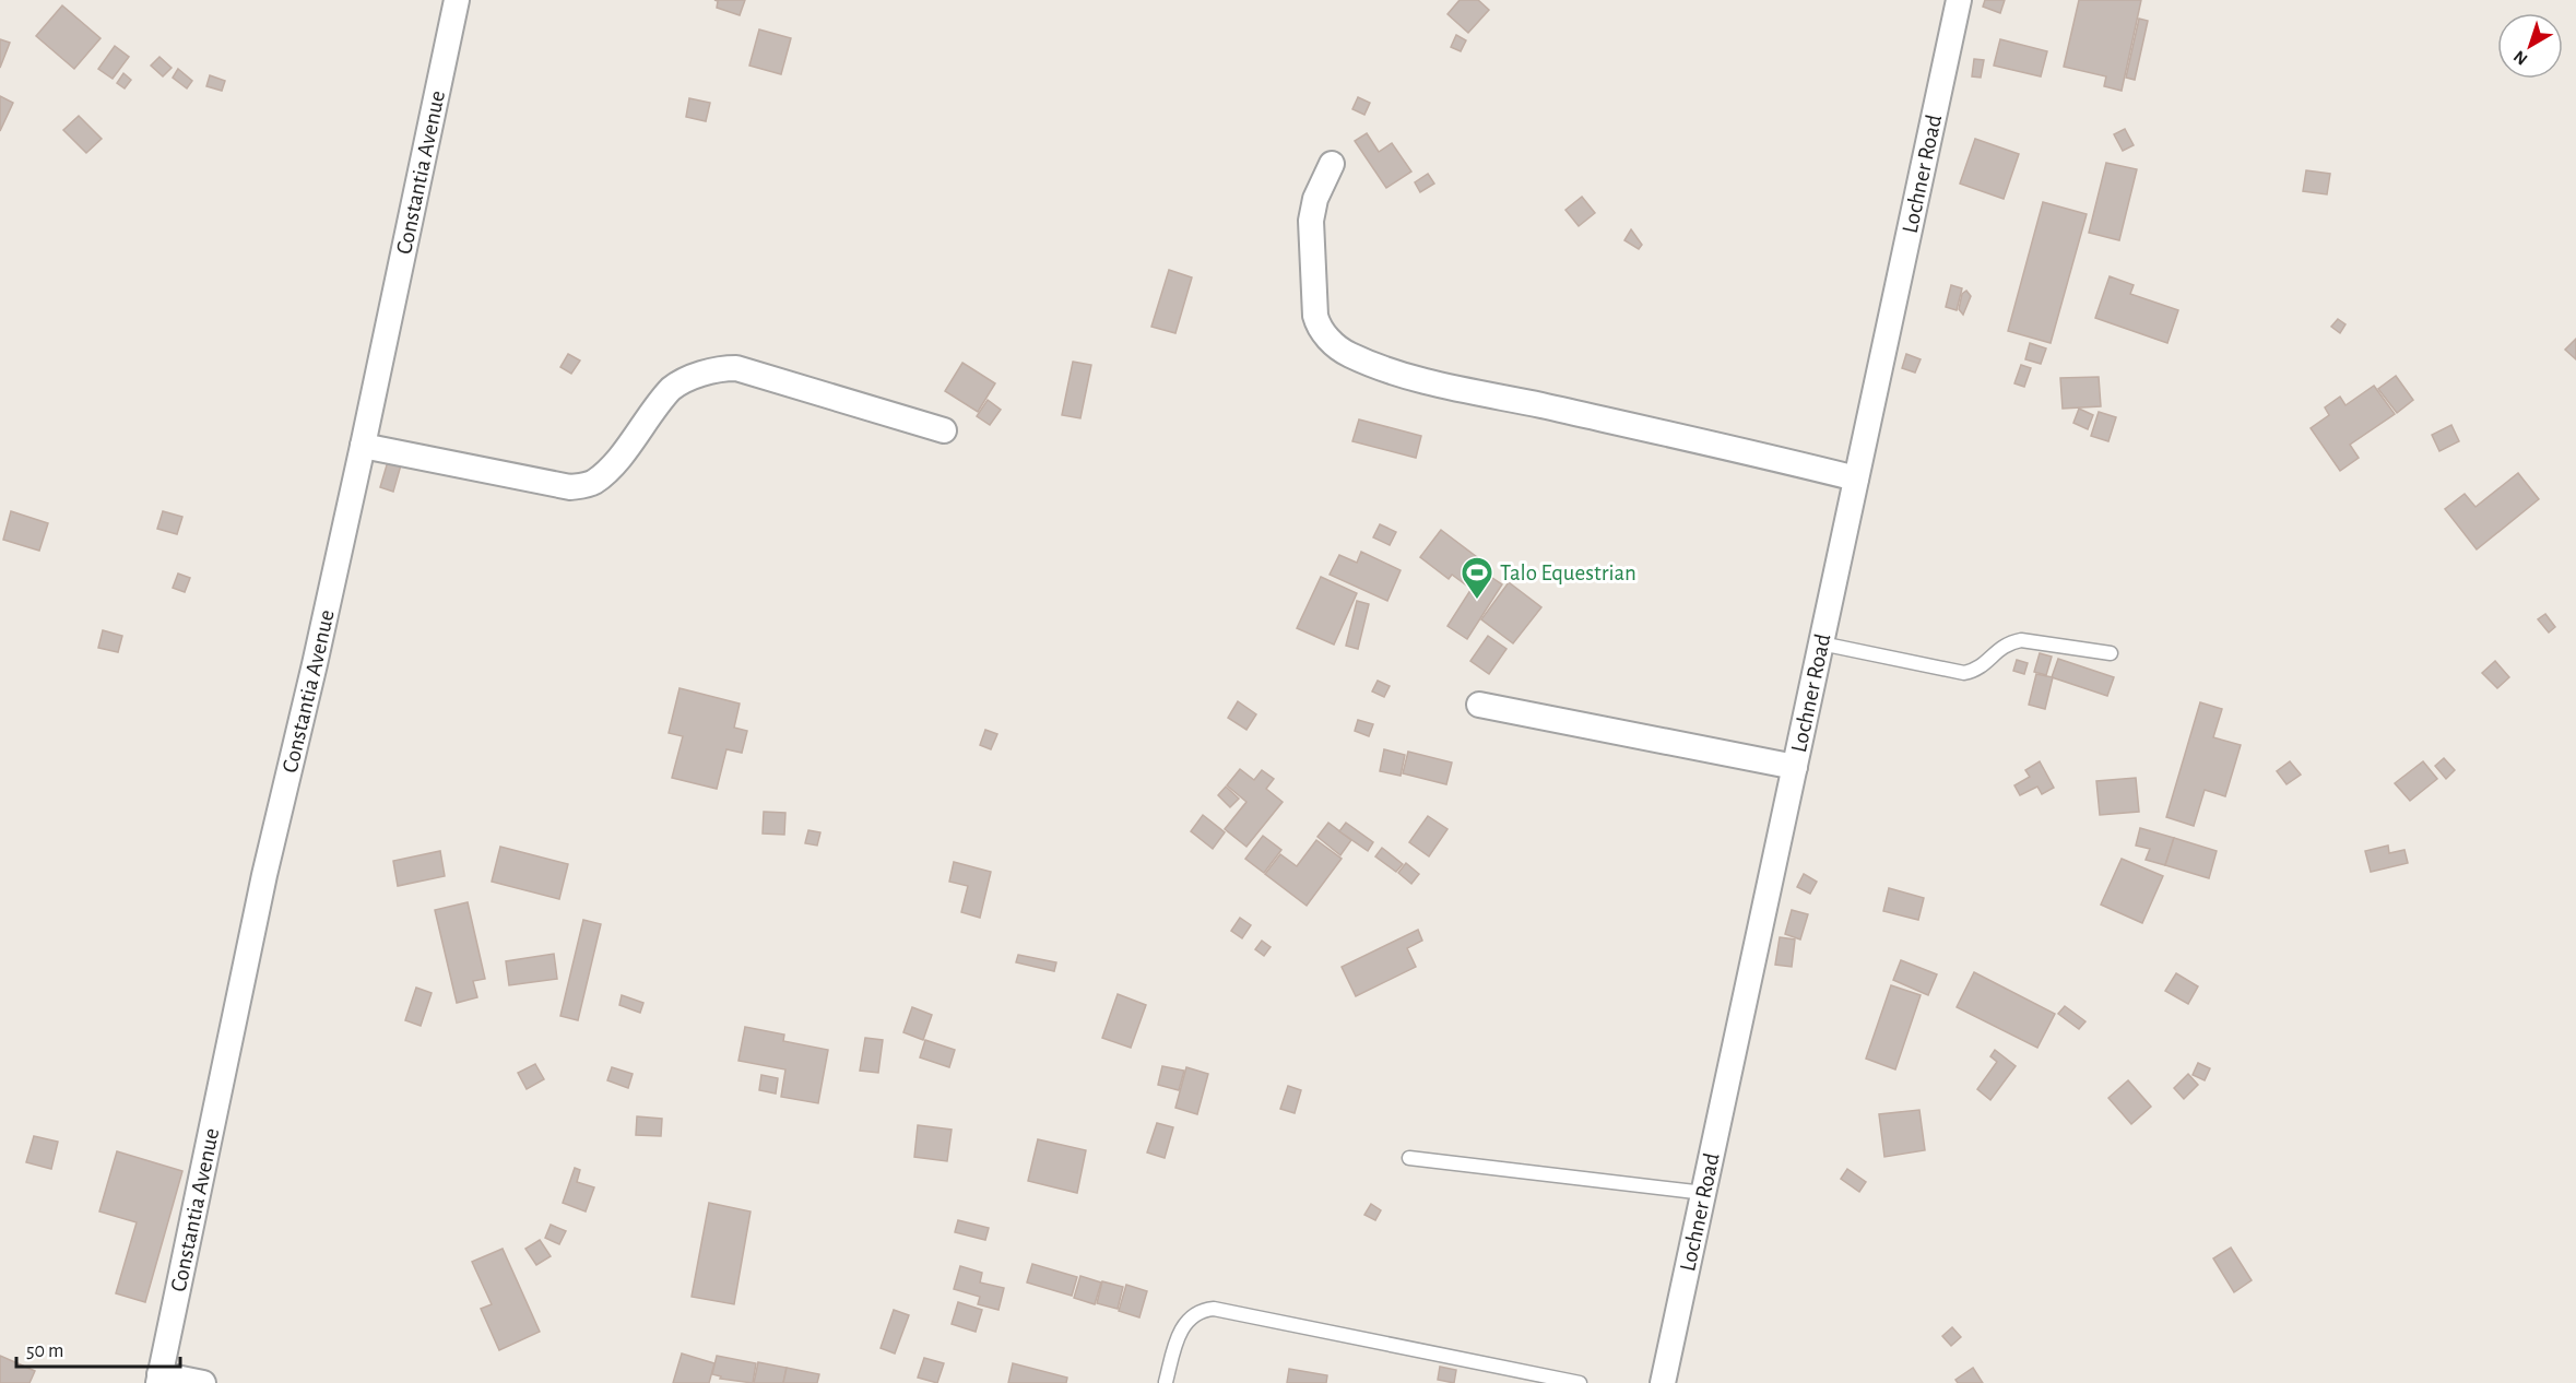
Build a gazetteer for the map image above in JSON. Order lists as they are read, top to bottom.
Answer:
{
  "streets": {
    "street": ["Constantia Avenue", "Lochner Road"]
  },
  "places": {
    "sports": ["Talo Equestrian"]
  },
  "scale_bar": "50 m",
  "north": "bottom left"
}
